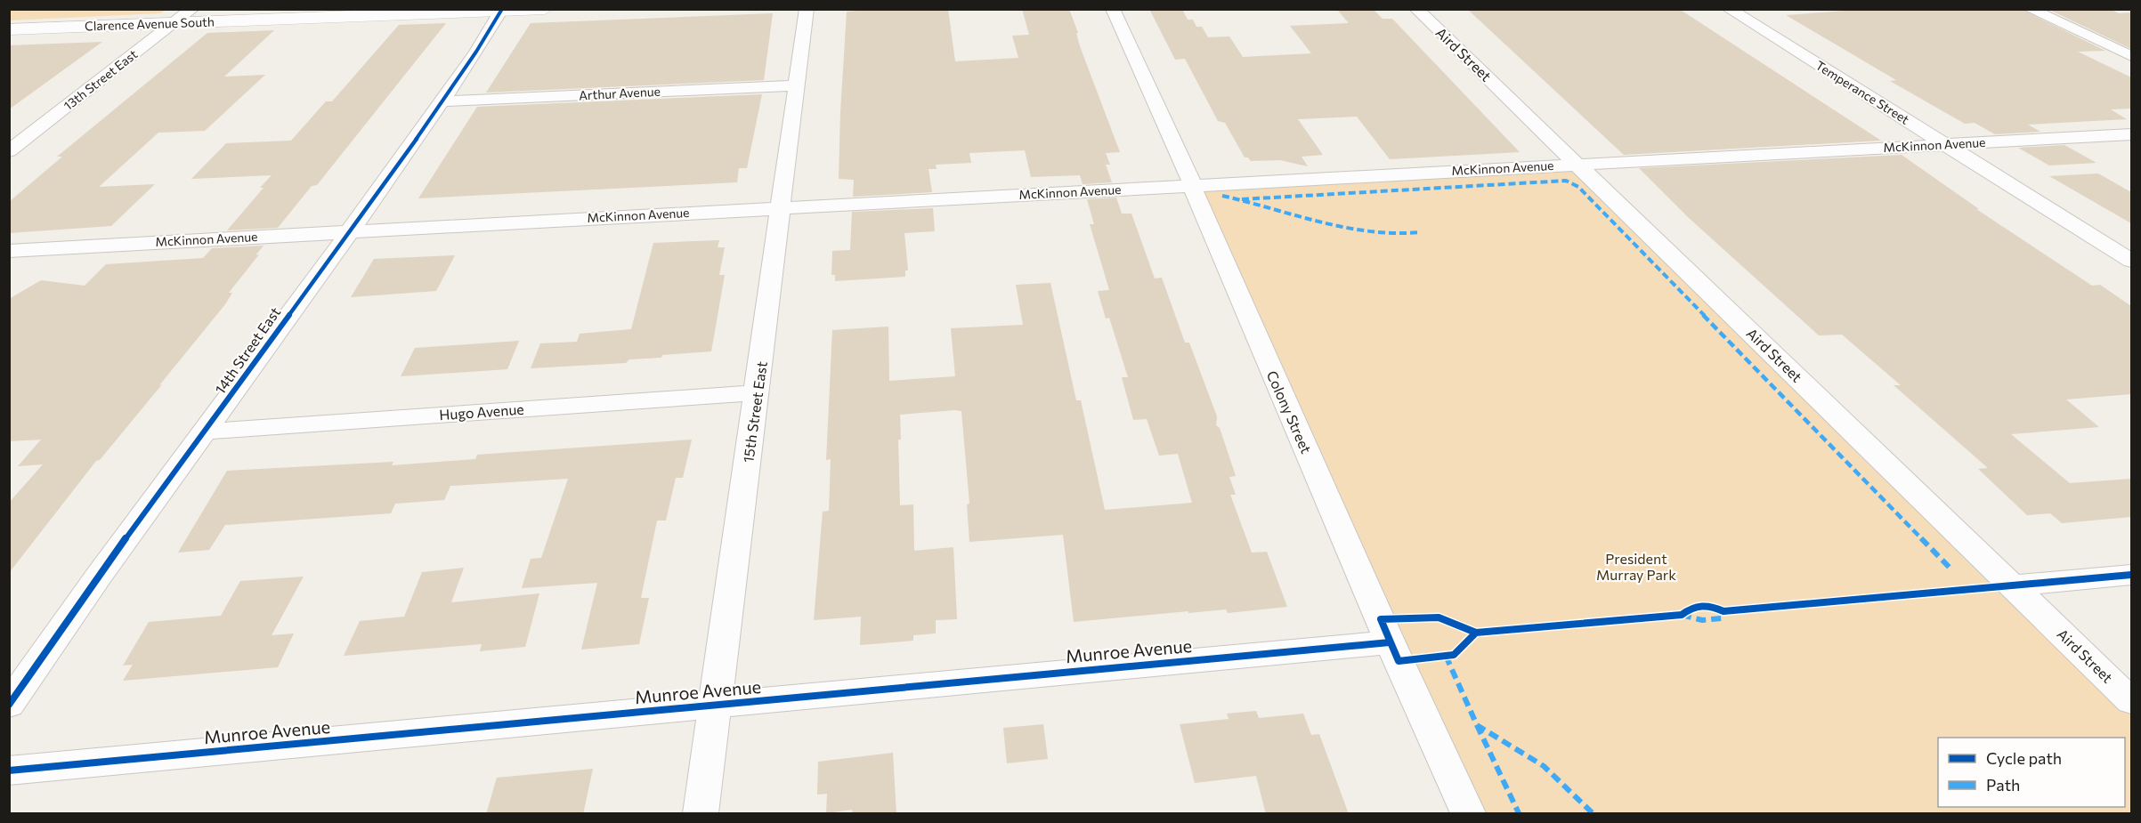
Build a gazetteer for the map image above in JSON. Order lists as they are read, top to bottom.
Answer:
{
  "streets": {
    "main road": ["Clarence Avenue South"],
    "street": [
      "Aird Street",
      "13th Street East",
      "Temperance Street",
      "Arthur Avenue",
      "McKinnon Avenue",
      "14th Street East",
      "Hugo Avenue",
      "15th Street East",
      "Colony Street",
      "Munroe Avenue"
    ]
  },
  "crossings": [
    ["Clarence Avenue South", "13th Street East"],
    ["Clarence Avenue South", "14th Street East"],
    ["Aird Street", "McKinnon Avenue"],
    ["Temperance Street", "McKinnon Avenue"],
    ["Arthur Avenue", "14th Street East"],
    ["Arthur Avenue", "15th Street East"],
    ["McKinnon Avenue", "14th Street East"],
    ["McKinnon Avenue", "15th Street East"],
    ["McKinnon Avenue", "Colony Street"],
    ["14th Street East", "Hugo Avenue"],
    ["Hugo Avenue", "15th Street East"],
    ["15th Street East", "Munroe Avenue"],
    ["Colony Street", "Munroe Avenue"]
  ],
  "parks": ["President Murray Park"],
  "legend": ["Cycle path", "Path"]
}
